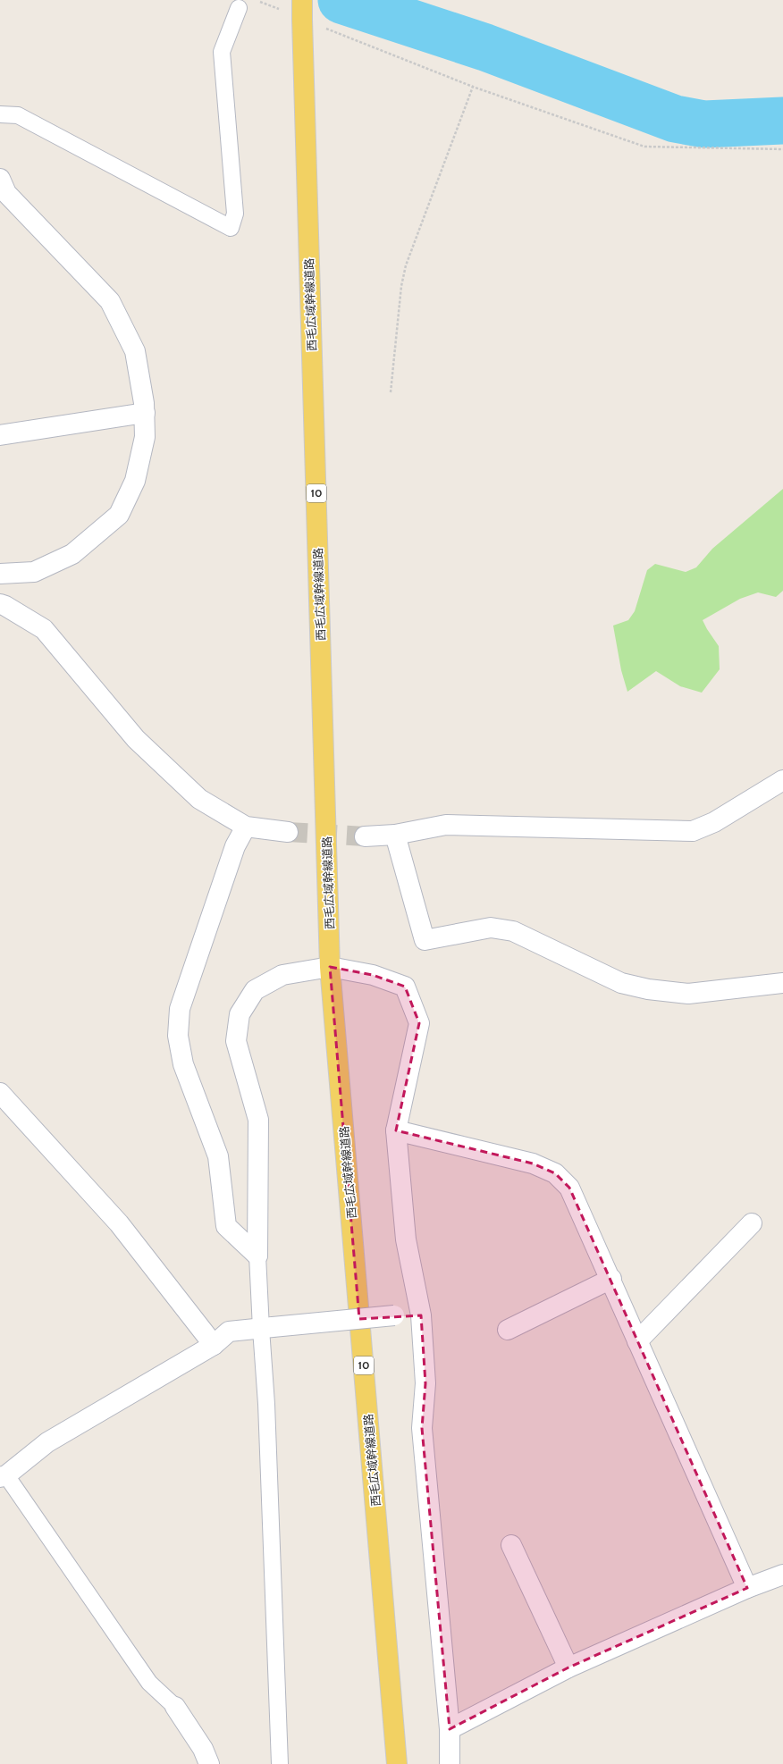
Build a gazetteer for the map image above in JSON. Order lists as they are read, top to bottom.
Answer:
{
  "streets": {
    "main road": ["西毛広域幹線道路", "10"]
  }
}
